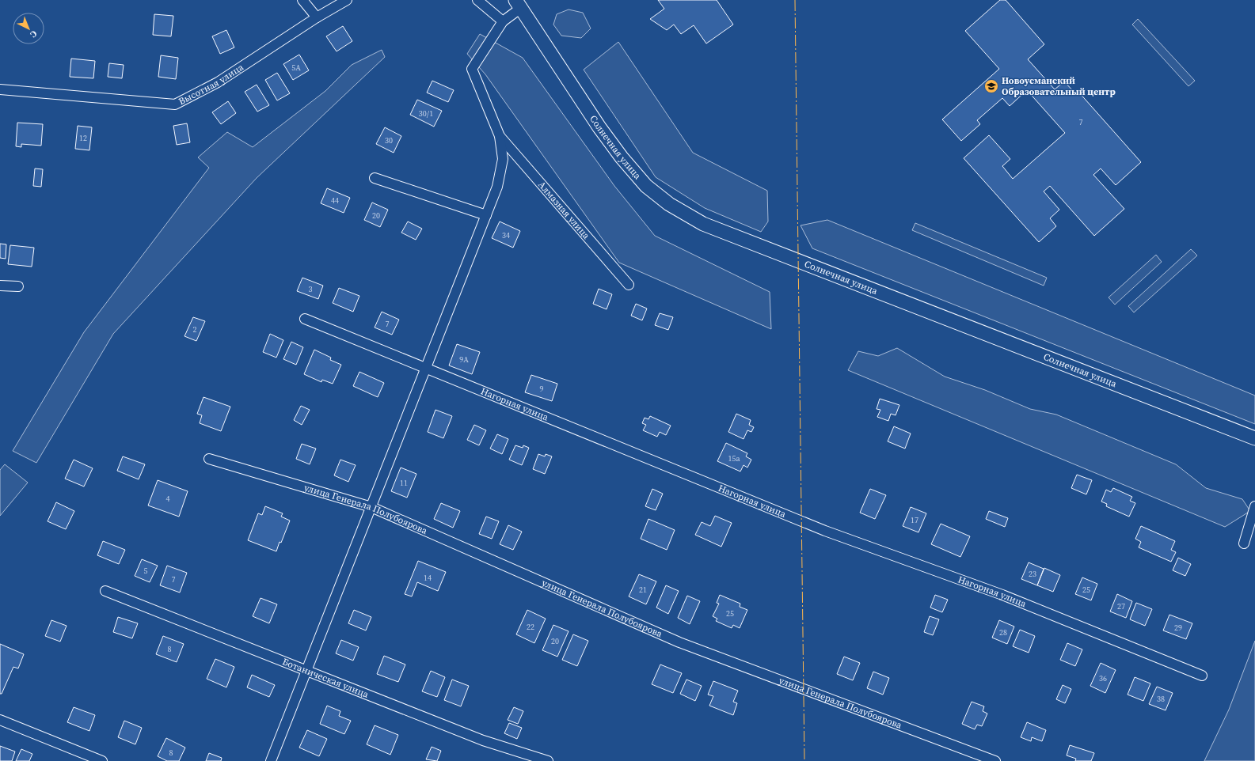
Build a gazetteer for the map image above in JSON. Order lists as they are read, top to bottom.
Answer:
{
  "streets": {
    "street": [
      "Высотная улица",
      "Солнечная улица",
      "Алмазная улица",
      "Нагорная улица",
      "улица Генерала Полубоярова",
      "Ботаническая улица"
    ]
  },
  "places": {
    "school or university": ["Новоусманский Образовательный центр"]
  },
  "house_numbers": [
    "5А",
    "30/1",
    "7",
    "12",
    "30",
    "44",
    "20",
    "34",
    "3",
    "7",
    "2",
    "9А",
    "9",
    "15а",
    "11",
    "4",
    "17",
    "5",
    "23",
    "14",
    "7",
    "21",
    "25",
    "27",
    "25",
    "22",
    "29",
    "28",
    "20",
    "8",
    "36",
    "38",
    "8"
  ],
  "north": "bottom right"
}
